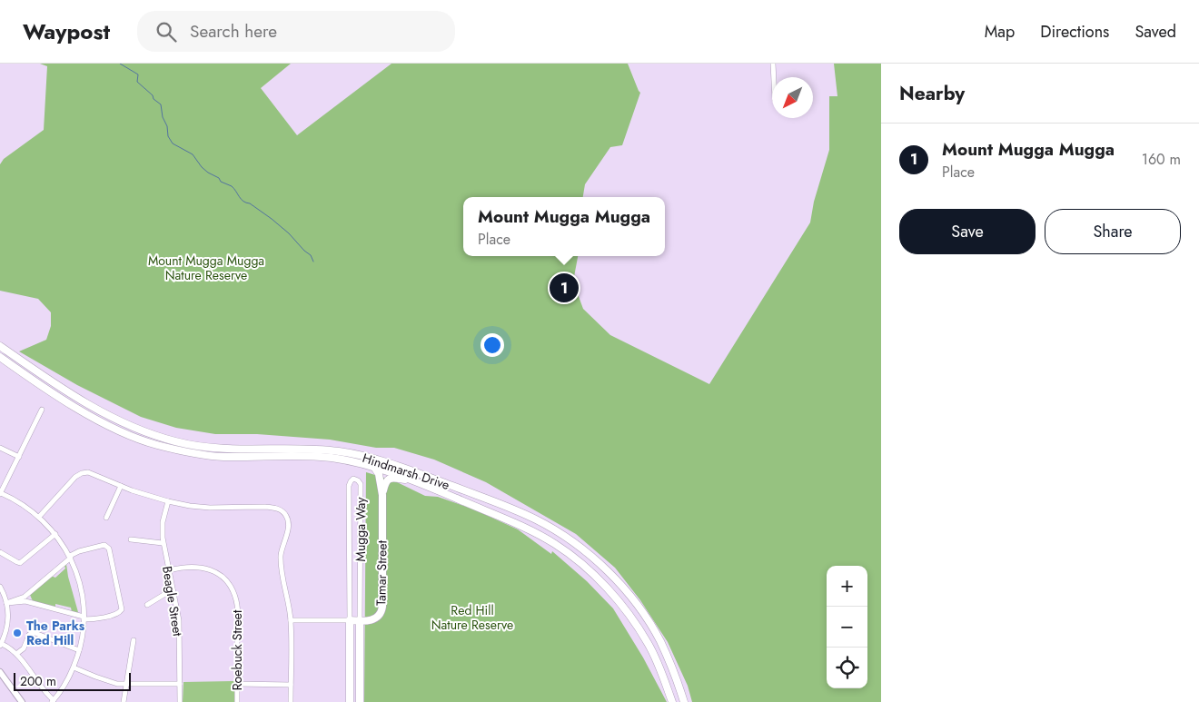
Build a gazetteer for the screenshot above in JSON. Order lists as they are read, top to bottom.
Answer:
{
  "streets": {
    "main road": ["Hindmarsh Drive", "Mugga Way", "Tamar Street"],
    "street": ["Beagle Street", "Roebuck Street"]
  },
  "crossings": [
    ["Hindmarsh Drive", "Tamar Street"],
    ["Mugga Way", "Tamar Street"],
    ["Beagle Street", "Roebuck Street"]
  ],
  "parks": ["Mount Mugga Mugga Nature Reserve", "Red Hill Nature Reserve"],
  "places": ["The Parks Red Hill"],
  "scale_bar": "200 m",
  "north": "bottom left",
  "page": {
    "header": "Waypost",
    "search": "Search here",
    "nav": ["Map", "Directions", "Saved"],
    "heading": "Nearby",
    "list": [
      {
        "mark": "1",
        "name": "Mount Mugga Mugga",
        "note": "Place",
        "value": "160 m"
      }
    ],
    "buttons": ["Save", "Share"],
    "popup": ["Mount Mugga Mugga", "Place"],
    "pins": "1",
    "map_buttons": ["+", "−"],
    "scale": "200 m"
  }
}
